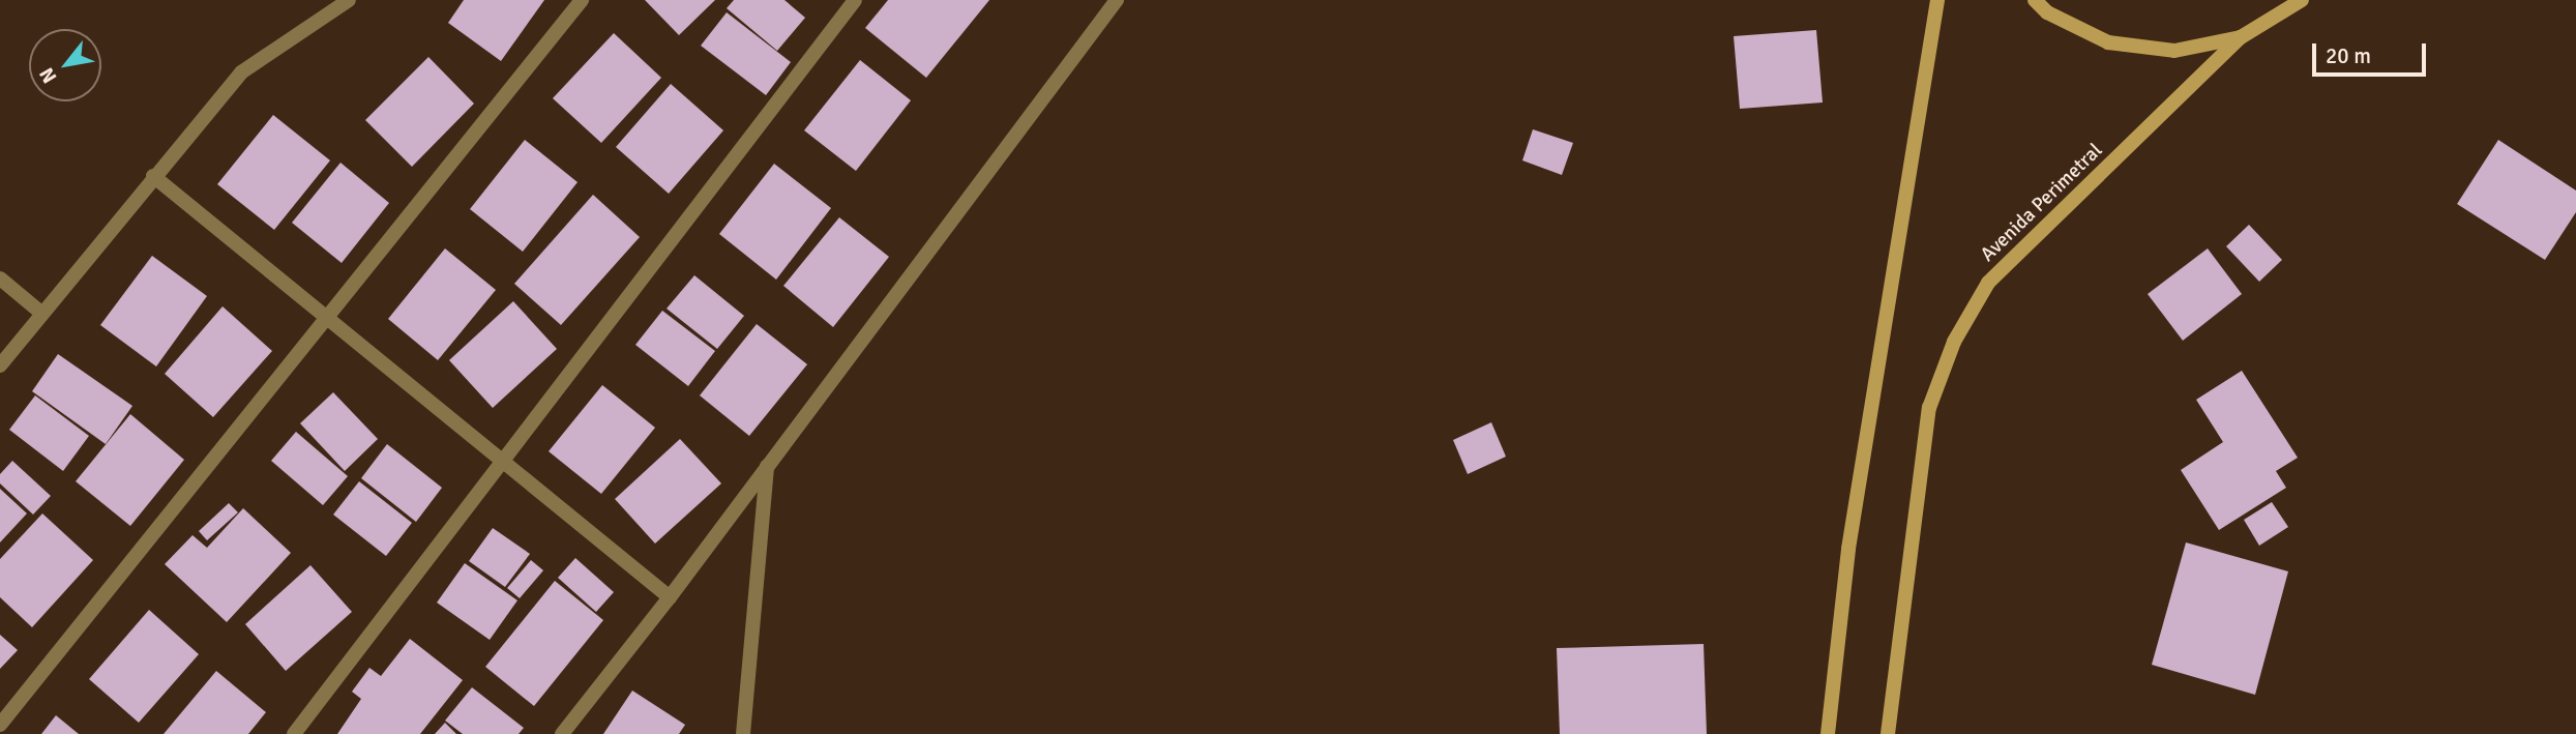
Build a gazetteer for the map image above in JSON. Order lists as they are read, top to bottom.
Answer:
{
  "streets": {
    "main road": ["Avenida Perimetral"]
  },
  "scale_bar": "20 m",
  "north": "bottom left"
}
